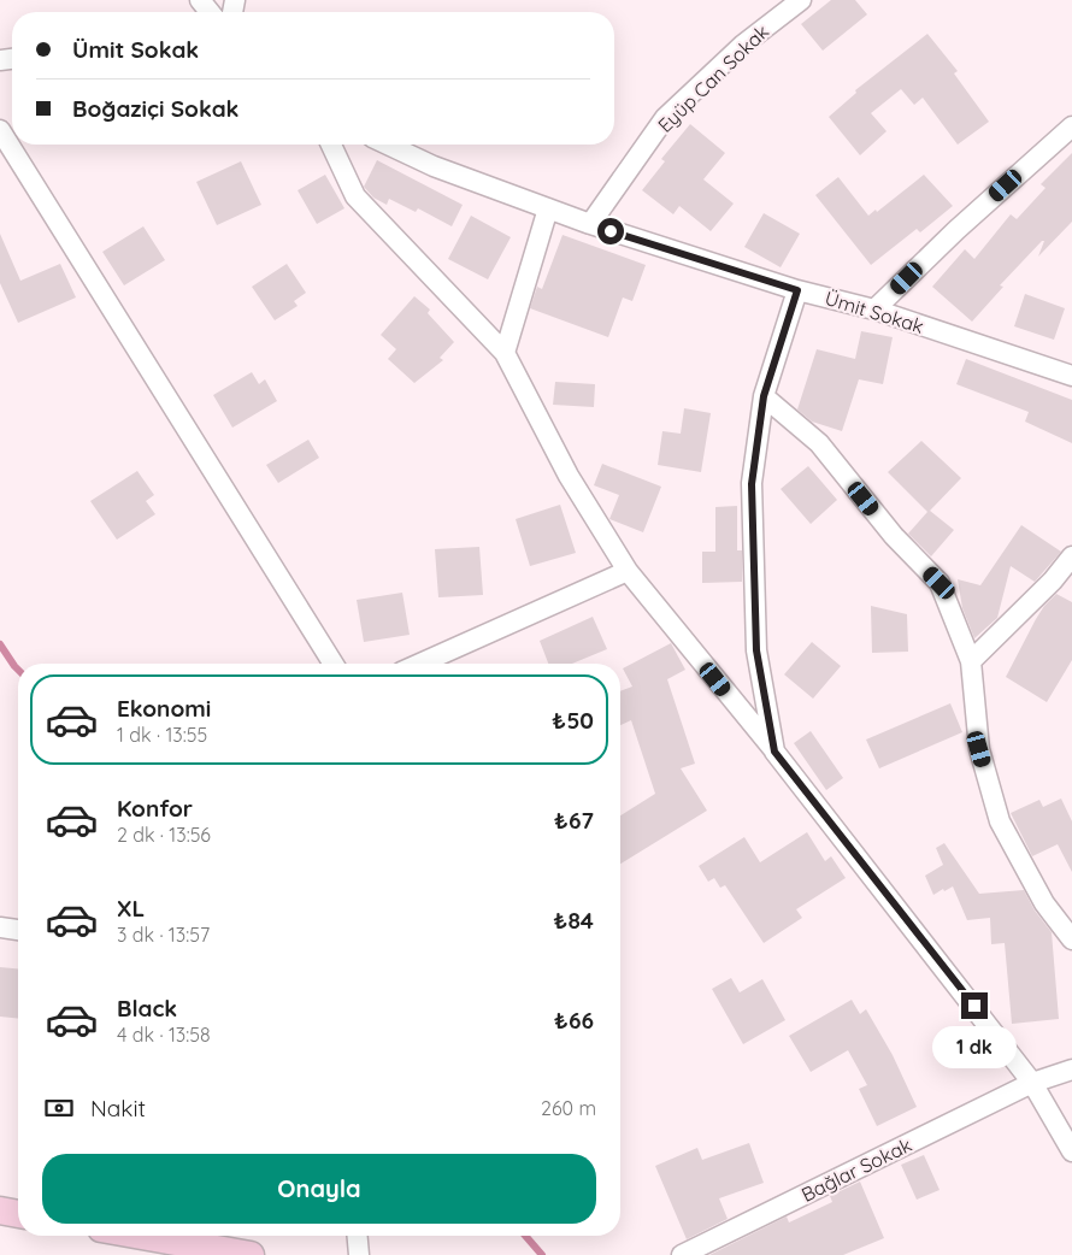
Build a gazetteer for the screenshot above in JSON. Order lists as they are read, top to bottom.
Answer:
{
  "streets": {
    "street": ["Eyüp Can Sokak", "Ümit Sokak", "Bağlar Sokak"]
  },
  "crossings": [
    ["Eyüp Can Sokak", "Ümit Sokak"]
  ],
  "page": {
    "banner": ["Ümit Sokak", "Boğaziçi Sokak"],
    "list": [
      {
        "name": "Ekonomi",
        "note": "1 dk · 13:55",
        "value": "₺50"
      },
      {
        "name": "Konfor",
        "note": "2 dk · 13:56",
        "value": "₺67"
      },
      {
        "name": "XL",
        "note": "3 dk · 13:57",
        "value": "₺84"
      },
      {
        "name": "Black",
        "note": "4 dk · 13:58",
        "value": "₺66"
      }
    ],
    "bubble": "1 dk",
    "pay": ["Nakit", "260 m"],
    "buttons": "Onayla"
  }
}
